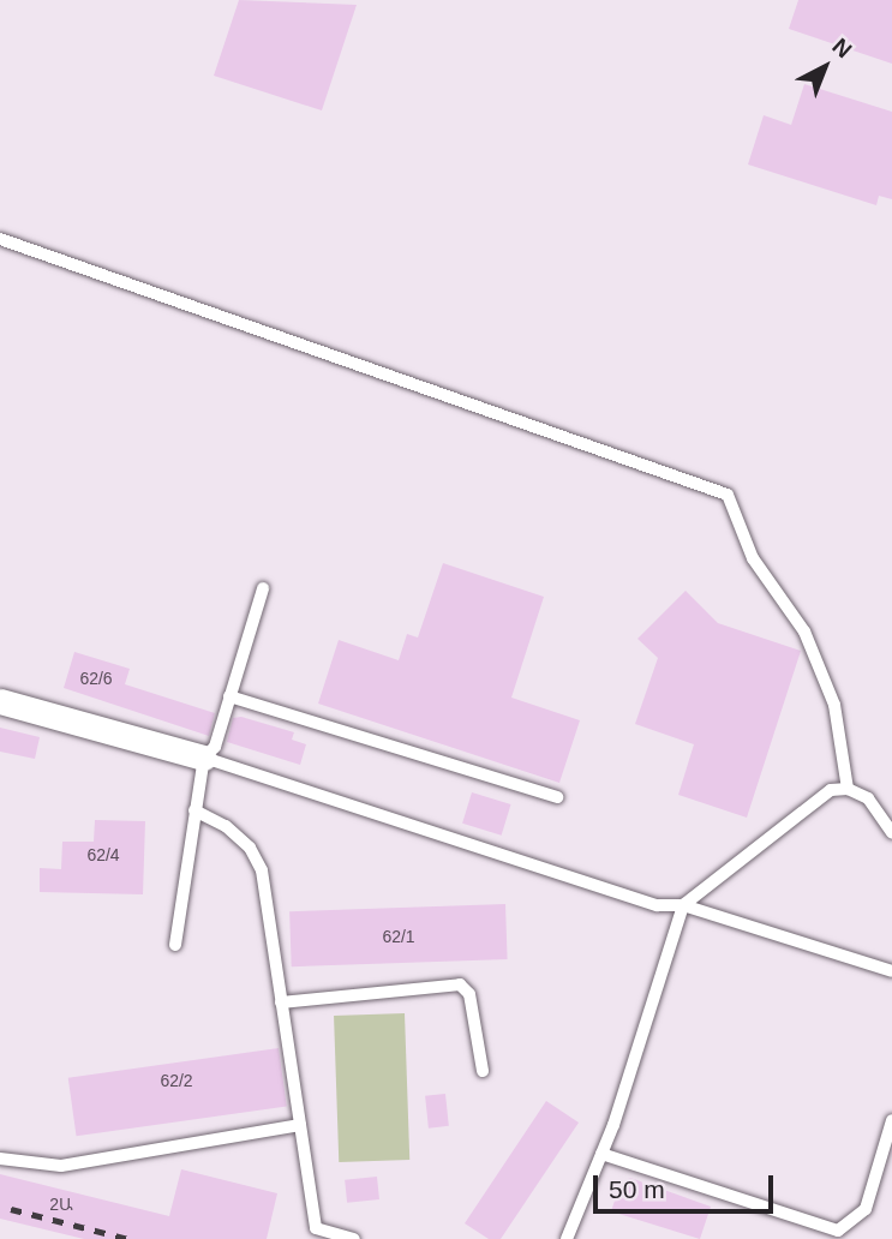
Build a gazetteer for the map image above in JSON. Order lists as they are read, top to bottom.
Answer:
{
  "house_numbers": [
    "62/6",
    "62/4",
    "62/1",
    "62/2",
    "2Ա"
  ],
  "scale_bar": "50 m",
  "north": "top right"
}
